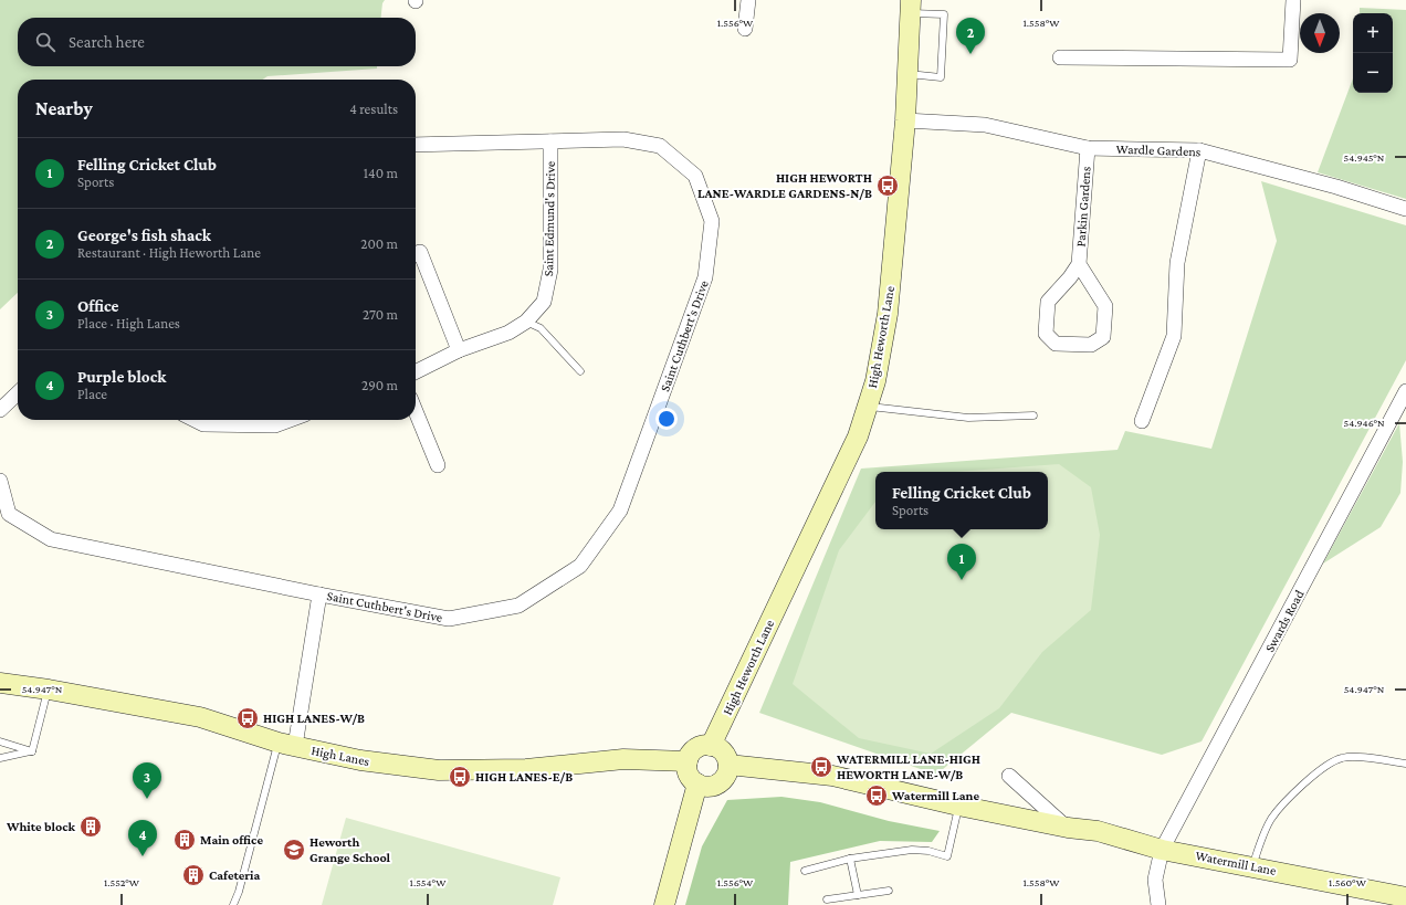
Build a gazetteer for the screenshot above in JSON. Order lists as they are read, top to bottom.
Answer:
{
  "streets": {
    "street": [
      "Wardle Gardens",
      "Parkin Gardens",
      "Saint Edmund's Drive",
      "Saint Cuthbert's Drive",
      "High Heworth Lane",
      "Swards Road",
      "High Lanes",
      "Watermill Lane"
    ]
  },
  "crossings": [
    ["Wardle Gardens", "Parkin Gardens"],
    ["Wardle Gardens", "High Heworth Lane"],
    ["Saint Edmund's Drive", "Saint Cuthbert's Drive"],
    ["High Heworth Lane", "High Lanes"],
    ["High Heworth Lane", "Watermill Lane"],
    ["Swards Road", "Watermill Lane"],
    ["High Lanes", "Watermill Lane"]
  ],
  "places": {
    "bus stop": [
      "HIGH HEWORTH LANE-WARDLE GARDENS-N/B",
      "HIGH LANES-W/B",
      "WATERMILL LANE-HIGH HEWORTH LANE-W/B",
      "HIGH LANES-E/B",
      "Watermill Lane"
    ],
    "building": ["White block", "Main office", "Cafeteria"],
    "school or university": ["Heworth Grange School"]
  },
  "north": "bottom",
  "page": {
    "map_buttons": ["+", "−"],
    "pins": [
      "2",
      "1",
      "3",
      "4"
    ],
    "search": "Search here",
    "heading": ["Nearby", "4 results"],
    "list": [
      {
        "mark": "1",
        "name": "Felling Cricket Club",
        "note": "Sports",
        "value": "140 m"
      },
      {
        "mark": "2",
        "name": "George's fish shack",
        "note": "Restaurant · High Heworth Lane",
        "value": "200 m"
      },
      {
        "mark": "3",
        "name": "Office",
        "note": "Place · High Lanes",
        "value": "270 m"
      },
      {
        "mark": "4",
        "name": "Purple block",
        "note": "Place",
        "value": "290 m"
      }
    ],
    "popup": ["Felling Cricket Club", "Sports"]
  },
  "coordinates": [
    "1.556°W",
    "1.558°W",
    "54.945°N",
    "54.946°N",
    "54.947°N",
    "1.552°W",
    "1.554°W",
    "1.560°W"
  ]
}
